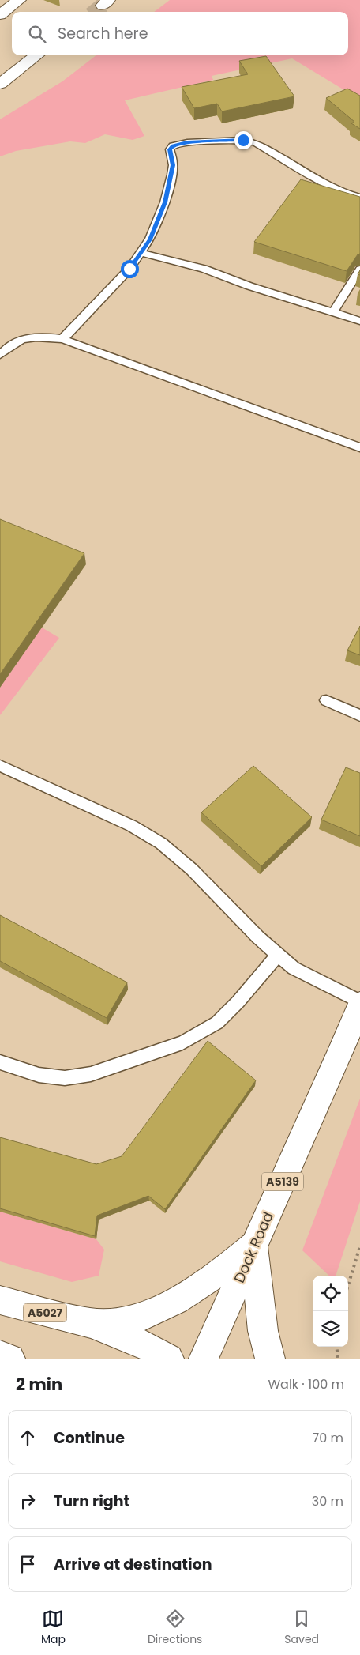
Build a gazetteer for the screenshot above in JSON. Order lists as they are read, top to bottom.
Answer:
{
  "streets": {
    "main road": ["A5139", "Dock Road", "A5027"]
  },
  "page": {
    "search": "Search here",
    "heading": ["2 min", "Walk · 100 m"],
    "list": [
      ["Continue", "70 m"],
      ["Turn right", "30 m"],
      "Arrive at destination"
    ],
    "nav": ["Map", "Directions", "Saved"]
  }
}
